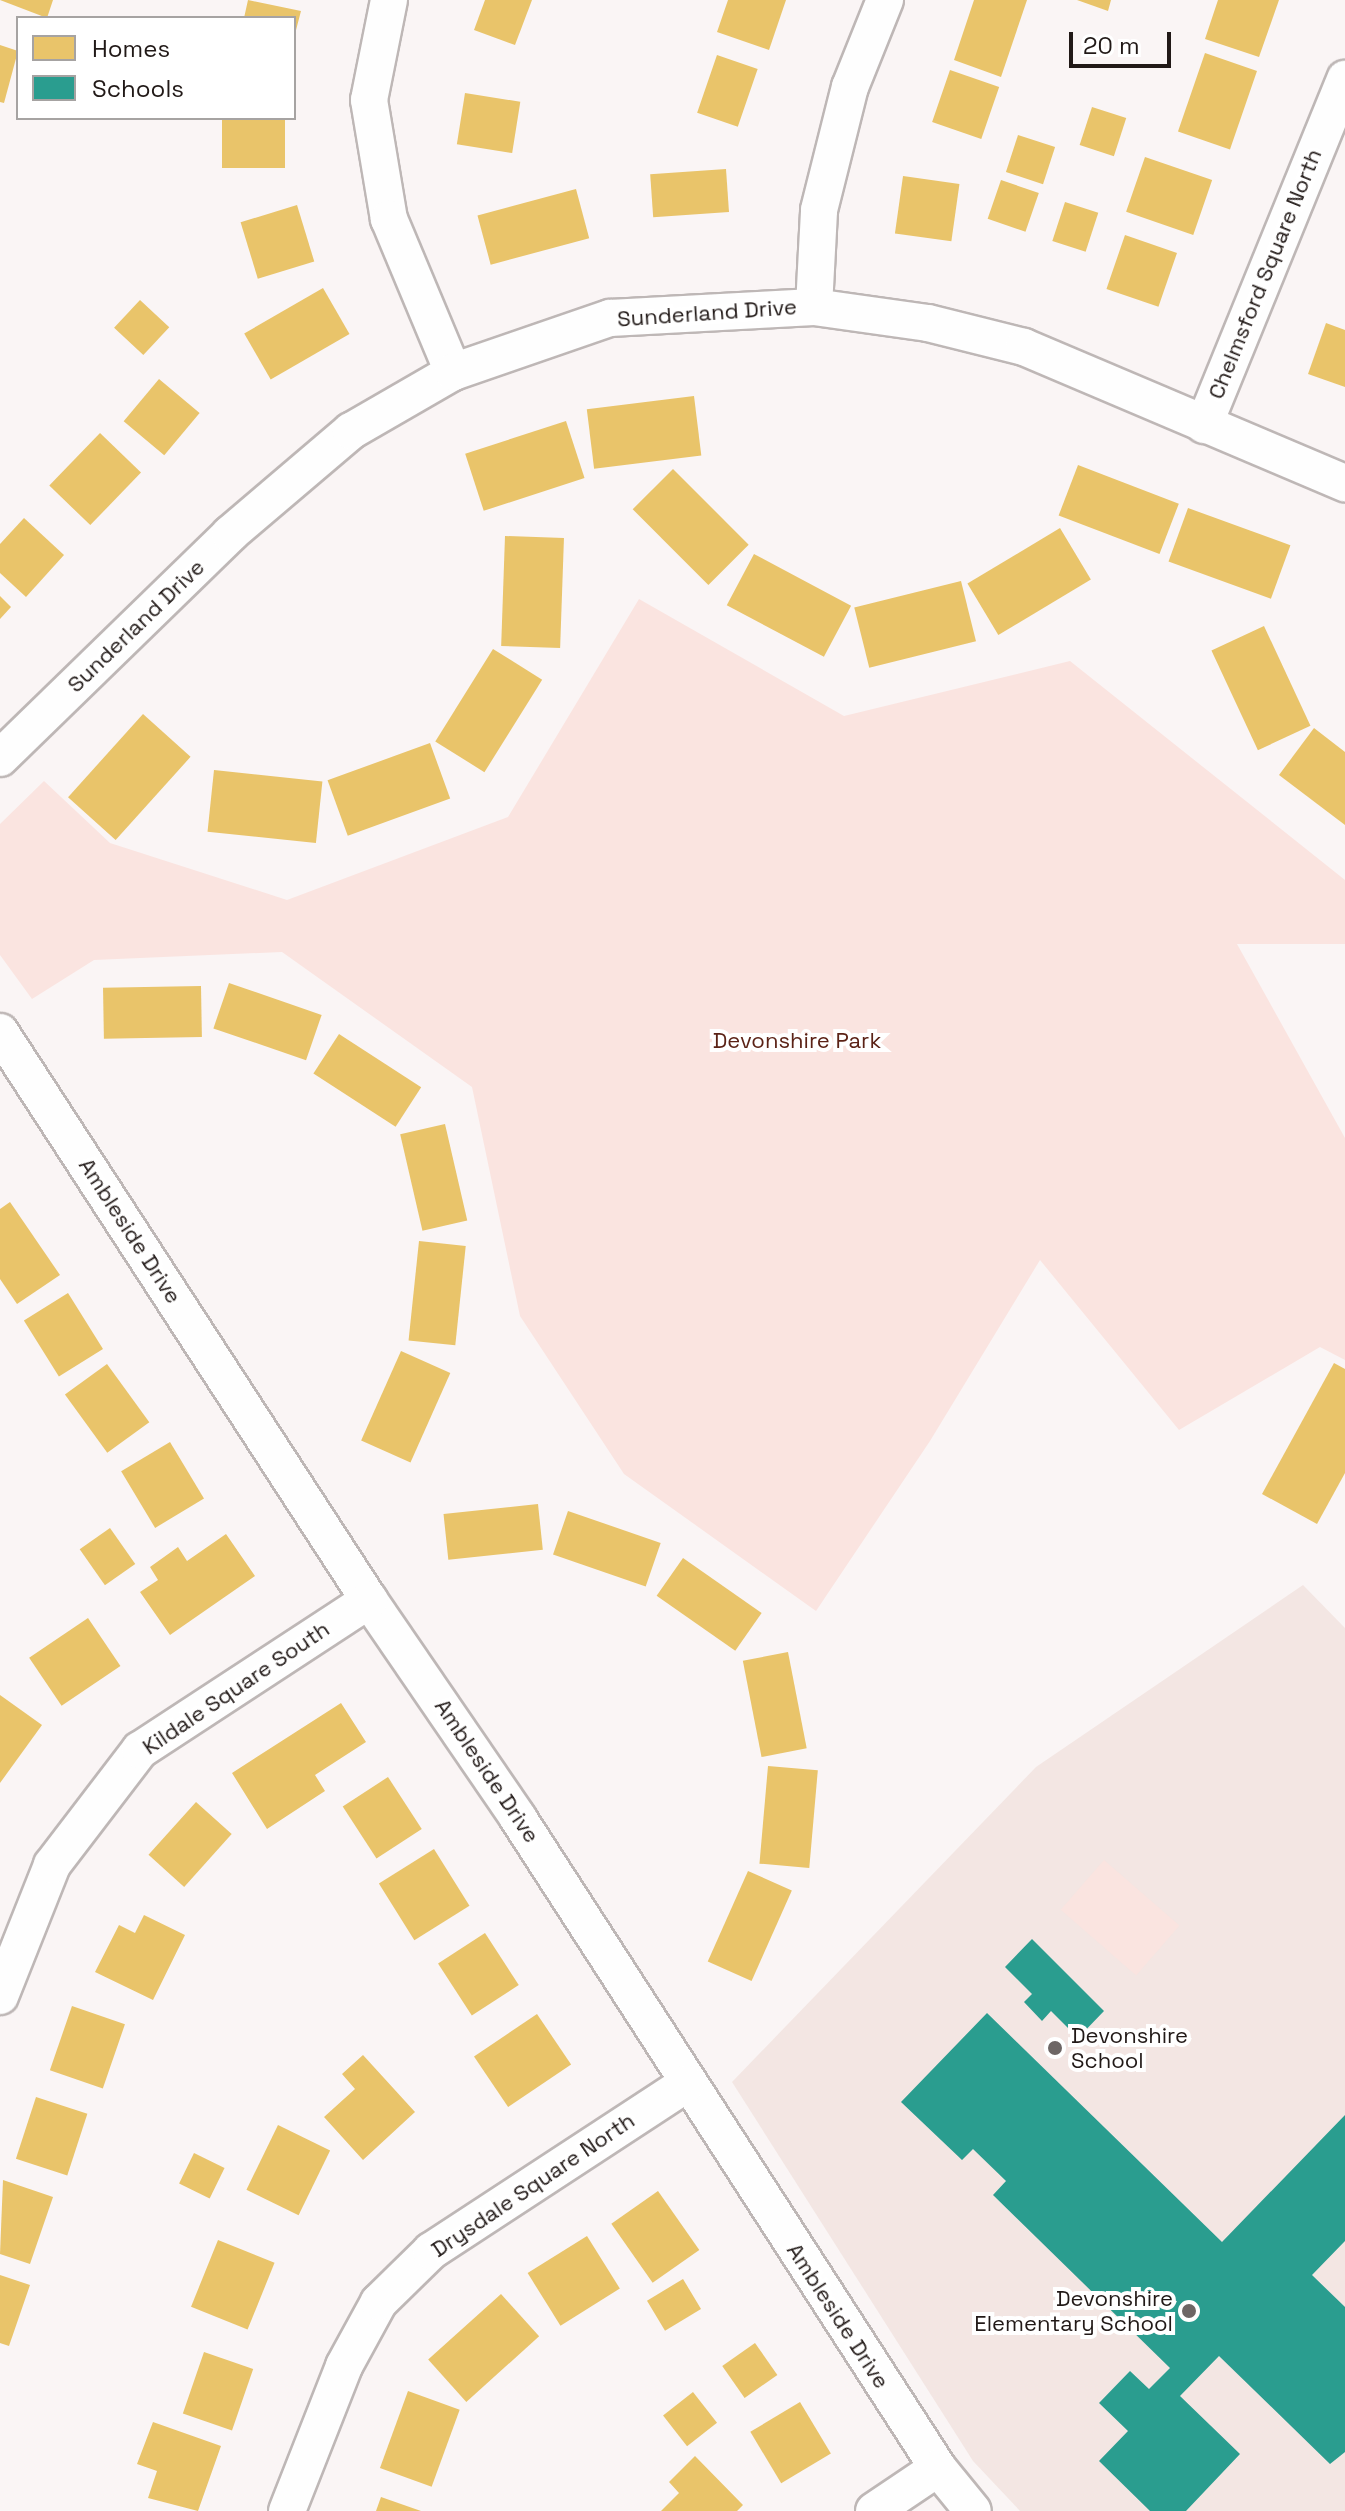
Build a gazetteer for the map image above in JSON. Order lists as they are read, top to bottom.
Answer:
{
  "streets": {
    "street": [
      "Chelmsford Square North",
      "Sunderland Drive",
      "Ambleside Drive",
      "Kildale Square South",
      "Drysdale Square North"
    ]
  },
  "crossings": [
    ["Chelmsford Square North", "Sunderland Drive"],
    ["Ambleside Drive", "Kildale Square South"],
    ["Ambleside Drive", "Drysdale Square North"]
  ],
  "parks": ["Devonshire Park"],
  "places": ["Devonshire School", "Devonshire Elementary School"],
  "legend": ["Homes", "Schools"],
  "scale_bar": "20 m"
}
